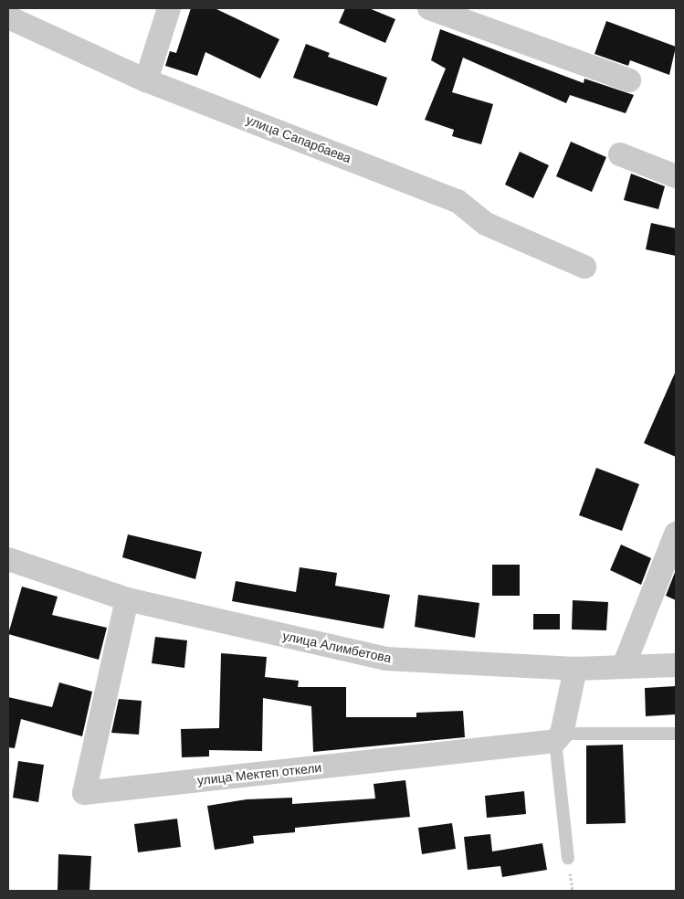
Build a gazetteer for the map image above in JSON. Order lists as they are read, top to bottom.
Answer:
{
  "streets": {
    "street": ["улица Сапарбаева", "улица Алимбетова", "улица Мектеп откели"]
  },
  "crossings": [
    ["улица Алимбетова", "улица Мектеп откели"]
  ]
}
